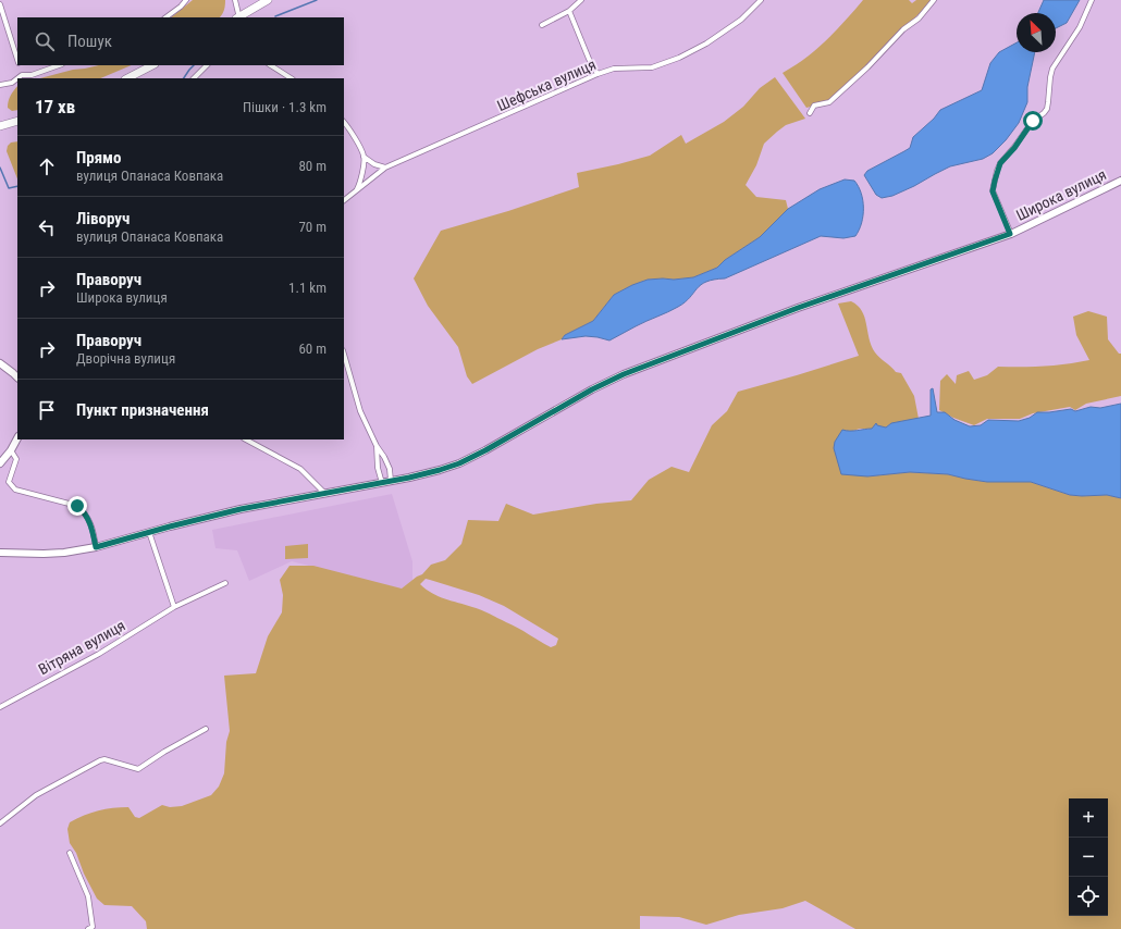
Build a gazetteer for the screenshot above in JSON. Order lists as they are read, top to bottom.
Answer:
{
  "streets": {
    "main road": ["Широка вулиця"],
    "street": ["Шефська вулиця", "Вітряна вулиця"]
  },
  "north": "top left",
  "page": {
    "search": "Пошук",
    "heading": ["17 хв", "Пішки · 1.3 km"],
    "list": [
      ["Прямо", "вулиця Опанаса Ковпака", "80 m"],
      ["Ліворуч", "вулиця Опанаса Ковпака", "70 m"],
      ["Праворуч", "Широка вулиця", "1.1 km"],
      ["Праворуч", "Дворічна вулиця", "60 m"],
      "Пункт призначення"
    ],
    "map_buttons": ["+", "−"]
  }
}
